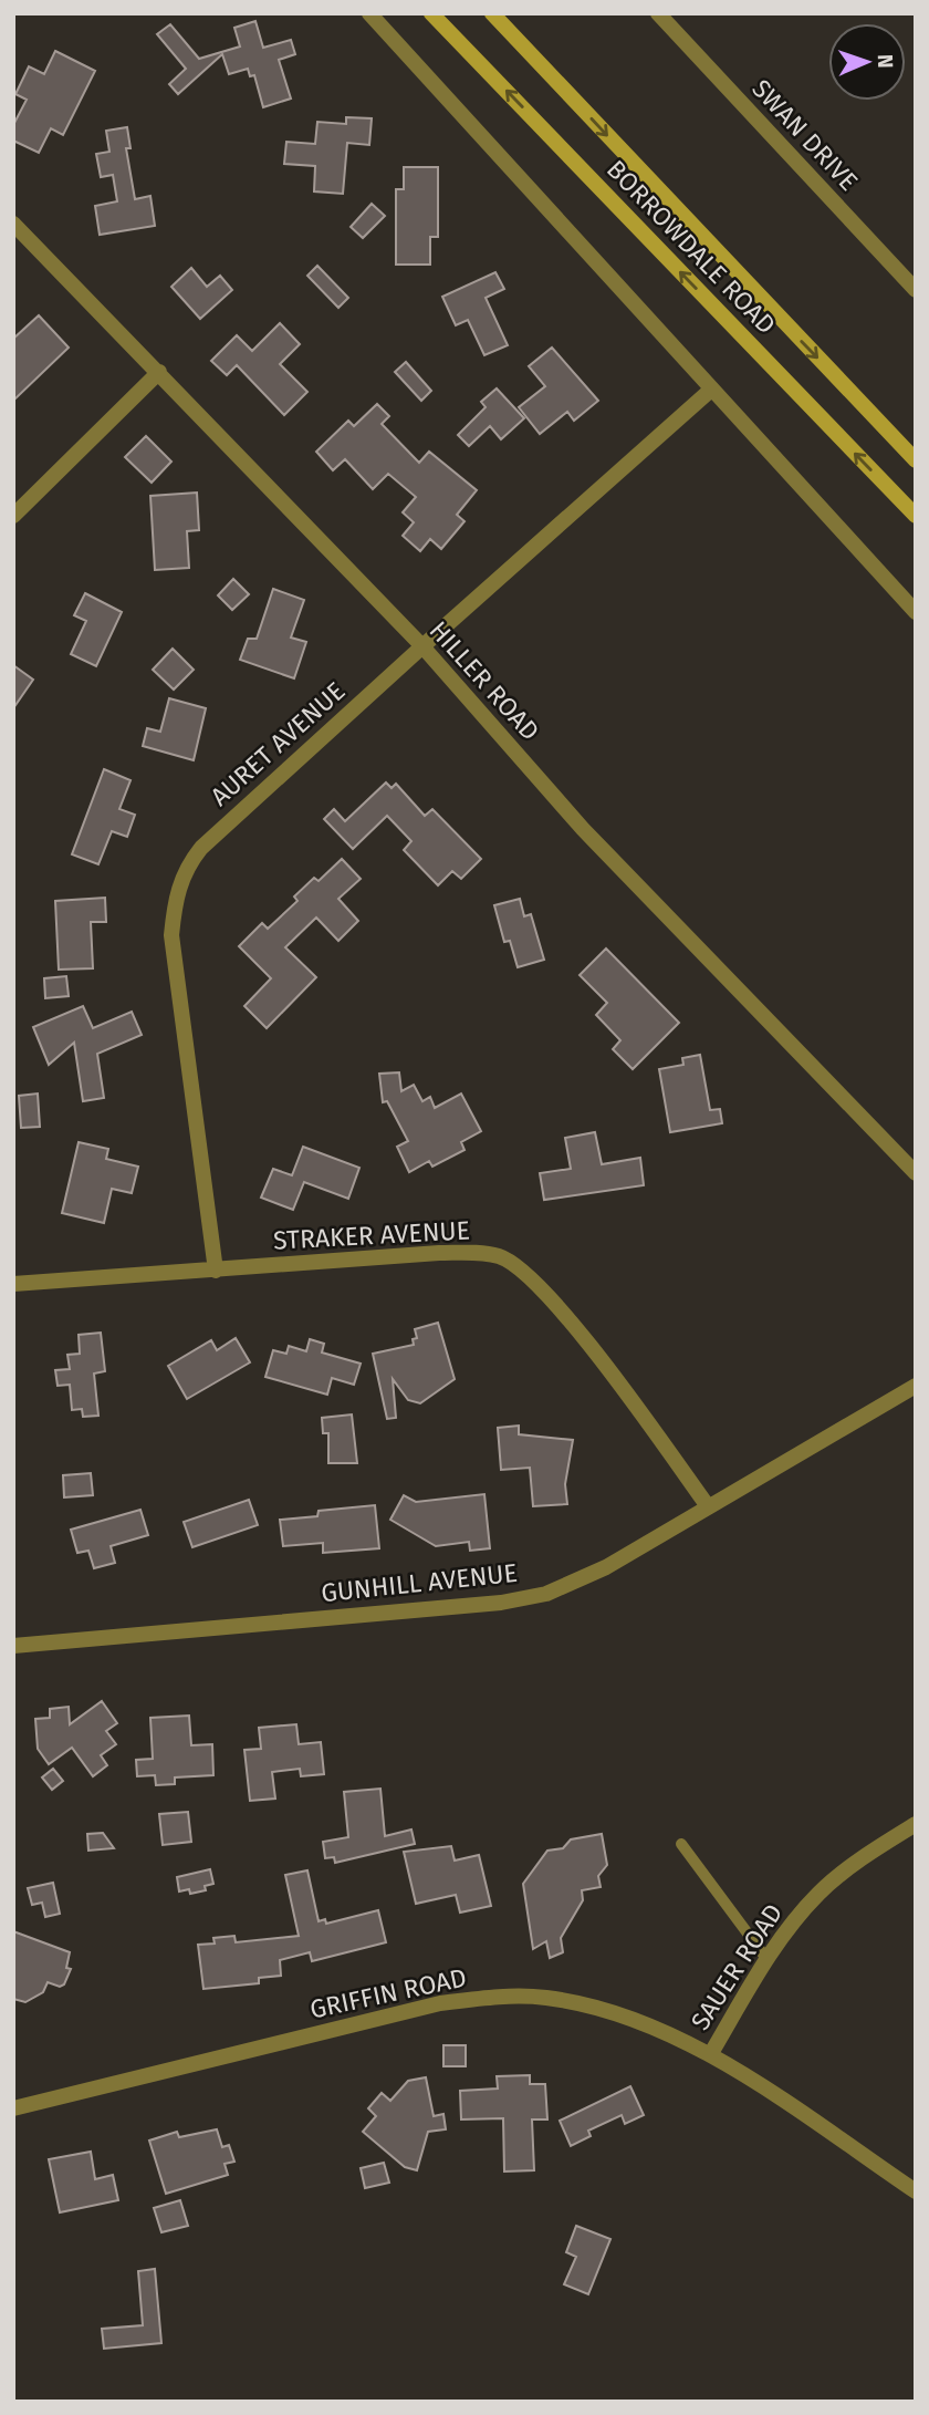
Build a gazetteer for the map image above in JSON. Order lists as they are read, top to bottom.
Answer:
{
  "streets": {
    "main road": ["BORROWDALE ROAD"],
    "street": [
      "SWAN DRIVE",
      "HILLER ROAD",
      "AURET AVENUE",
      "STRAKER AVENUE",
      "GUNHILL AVENUE",
      "SAUER ROAD",
      "GRIFFIN ROAD"
    ]
  },
  "crossings": [
    ["HILLER ROAD", "AURET AVENUE"],
    ["AURET AVENUE", "STRAKER AVENUE"],
    ["STRAKER AVENUE", "GUNHILL AVENUE"],
    ["SAUER ROAD", "GRIFFIN ROAD"]
  ],
  "north": "right"
}
